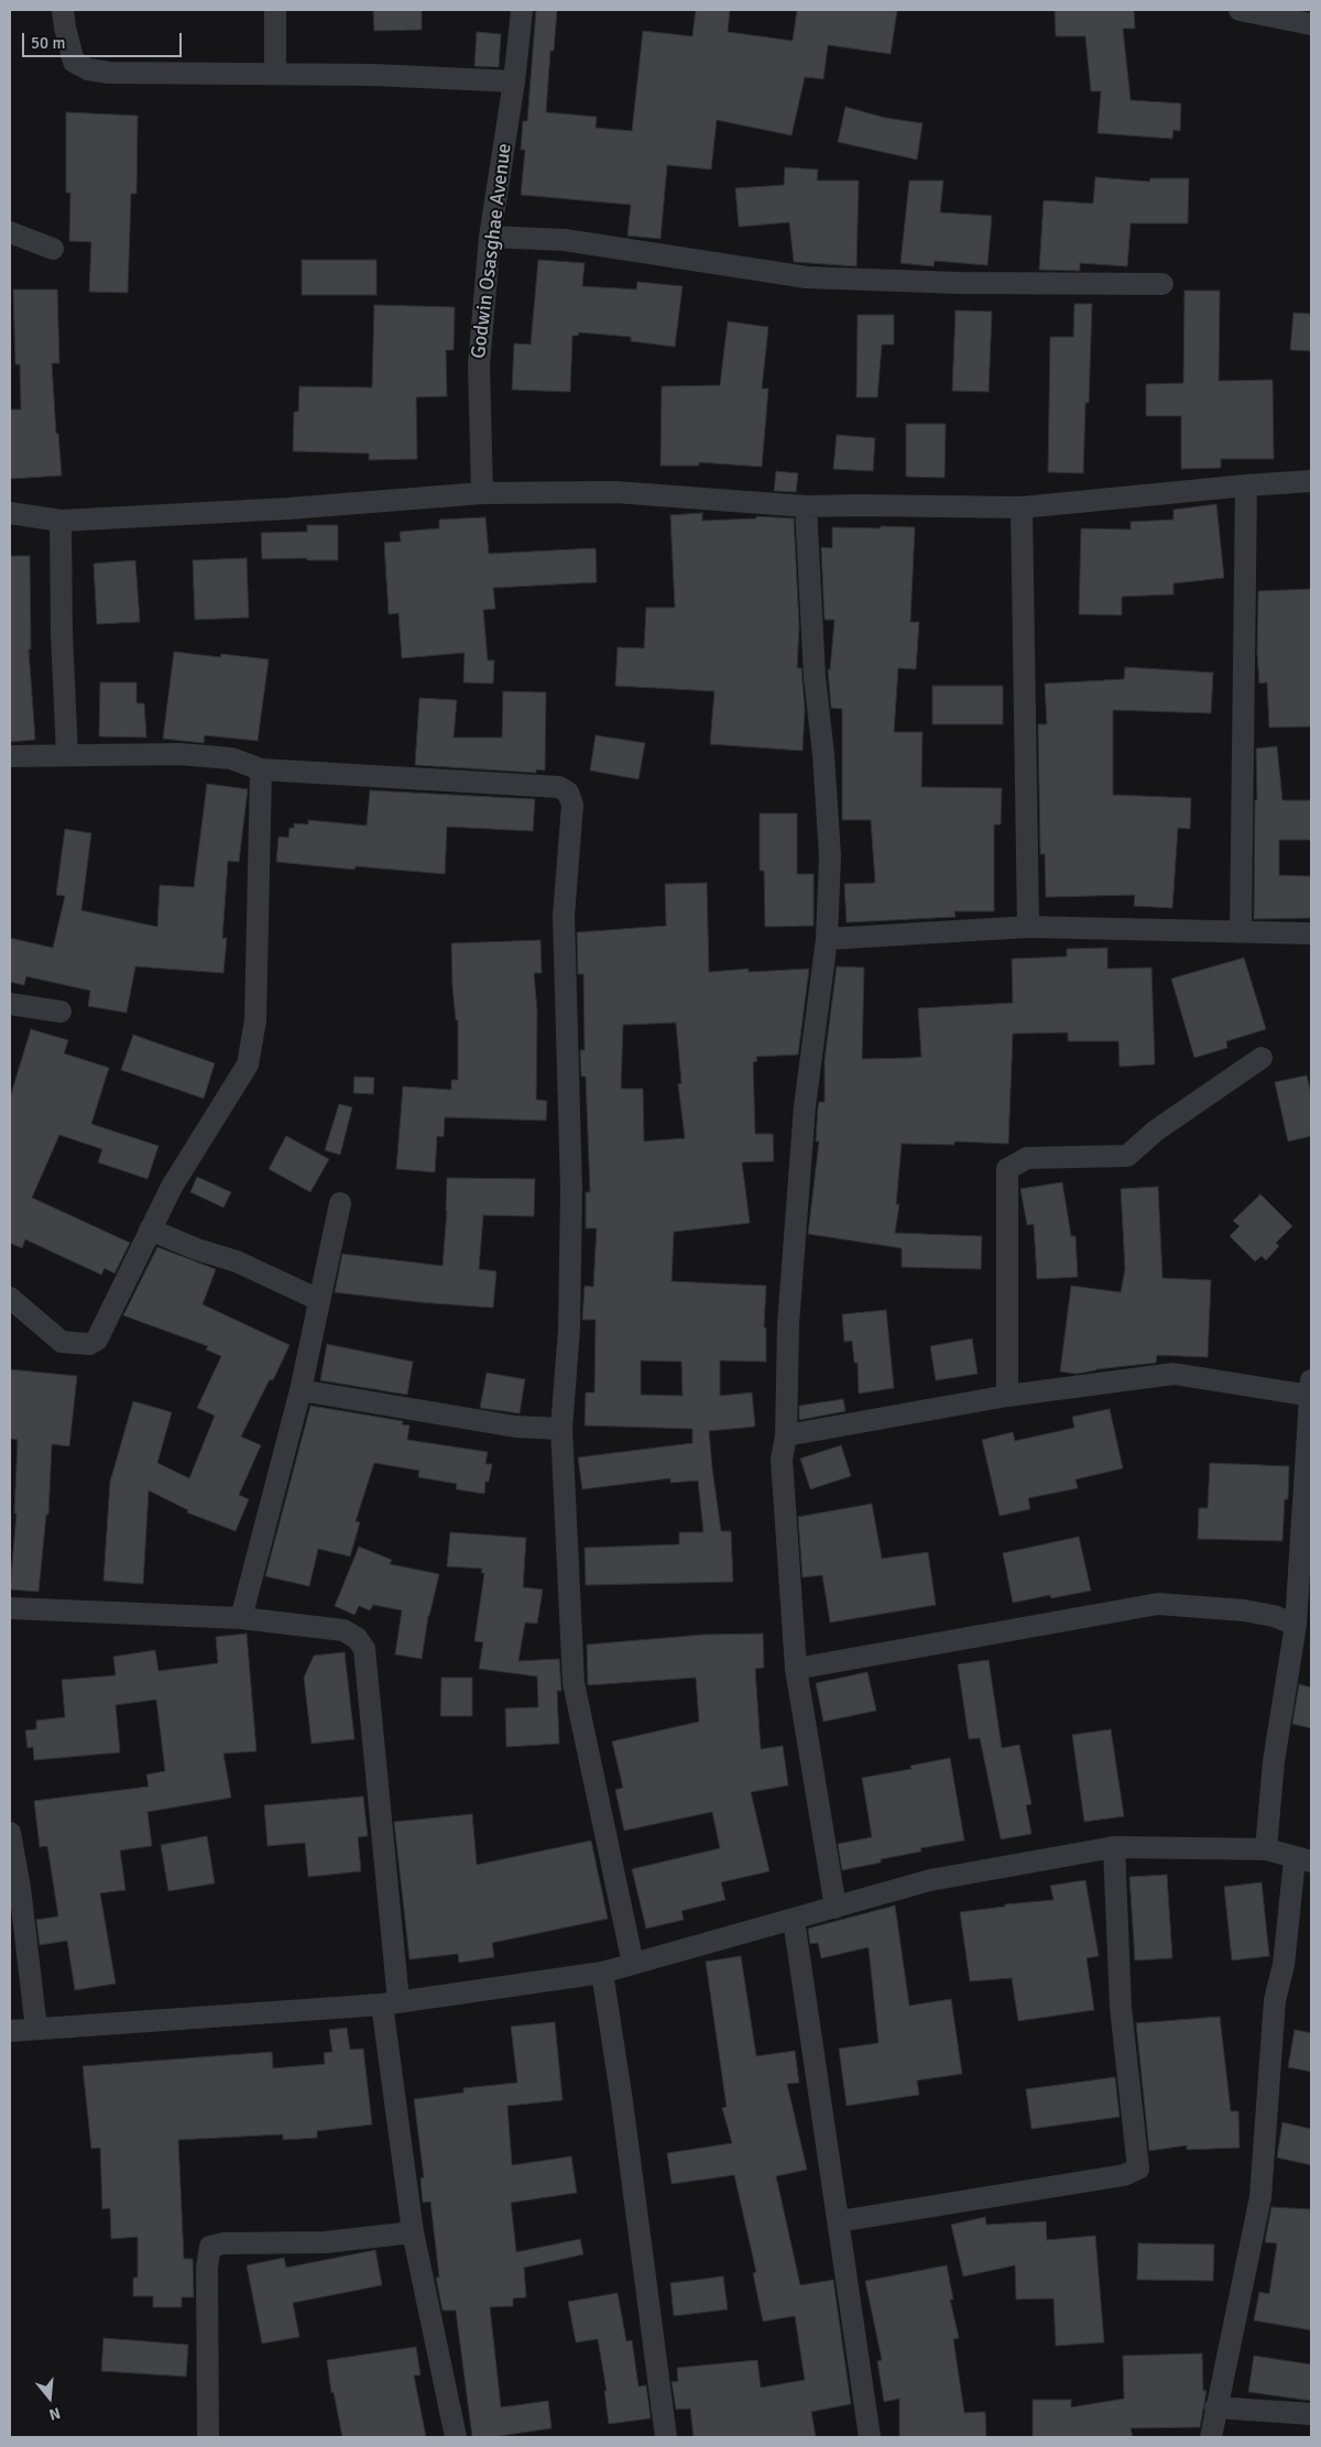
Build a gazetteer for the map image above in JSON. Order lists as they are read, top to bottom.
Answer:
{
  "streets": {
    "street": ["Godwin Osasghae Avenue"]
  },
  "scale_bar": "50 m",
  "north": "bottom"
}
